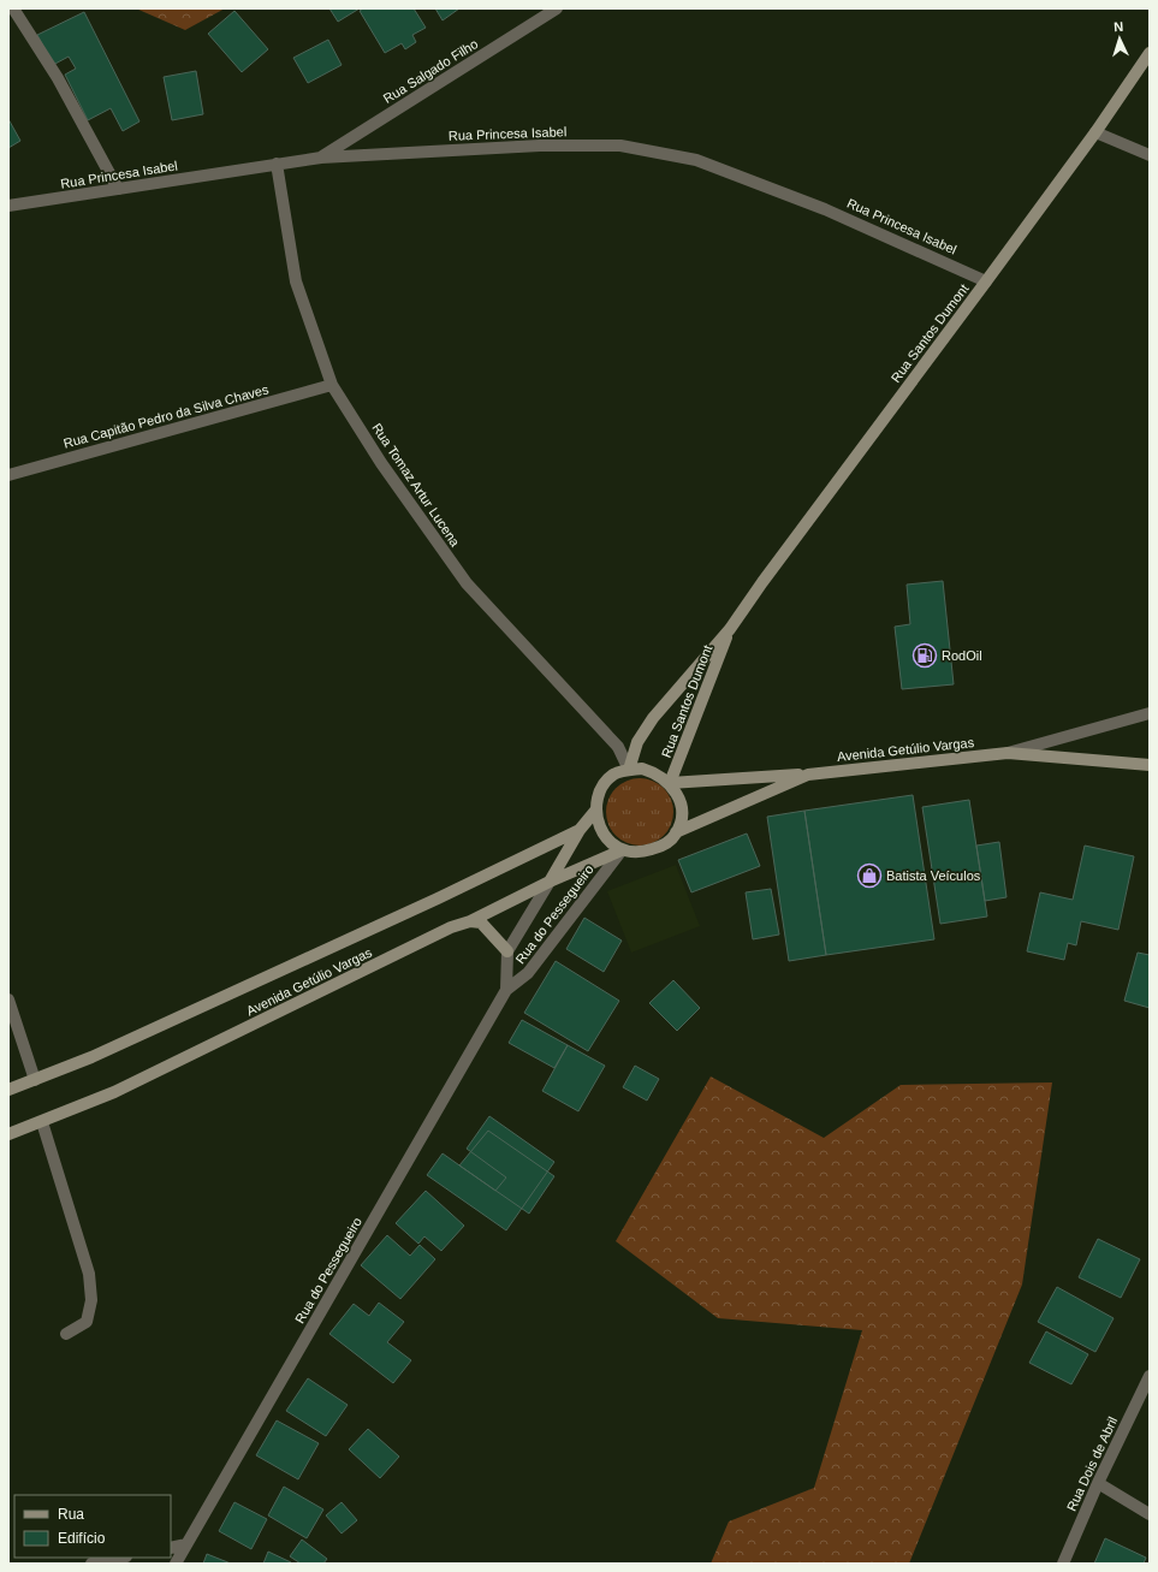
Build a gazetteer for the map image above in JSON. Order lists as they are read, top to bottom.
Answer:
{
  "streets": {
    "main road": ["Rua Santos Dumont", "Avenida Getúlio Vargas"],
    "street": [
      "Rua Salgado Filho",
      "Rua Princesa Isabel",
      "Rua Capitão Pedro da Silva Chaves",
      "Rua Tomaz Artur Lucena",
      "Rua do Pessegueiro",
      "Rua Dois de Abril"
    ]
  },
  "crossings": [
    ["Rua Salgado Filho", "Rua Princesa Isabel"],
    ["Rua Princesa Isabel", "Rua Santos Dumont"],
    ["Rua Princesa Isabel", "Rua Tomaz Artur Lucena"],
    ["Rua Santos Dumont", "Rua Tomaz Artur Lucena"],
    ["Rua Santos Dumont", "Avenida Getúlio Vargas"],
    ["Rua Santos Dumont", "Rua do Pessegueiro"],
    ["Rua Capitão Pedro da Silva Chaves", "Rua Tomaz Artur Lucena"],
    ["Rua Tomaz Artur Lucena", "Avenida Getúlio Vargas"],
    ["Rua Tomaz Artur Lucena", "Rua do Pessegueiro"],
    ["Avenida Getúlio Vargas", "Rua do Pessegueiro"]
  ],
  "places": {
    "fuel station": ["RodOil"],
    "shop": ["Batista Veículos"]
  },
  "legend": ["Rua", "Edifício"],
  "north": "top"
}
